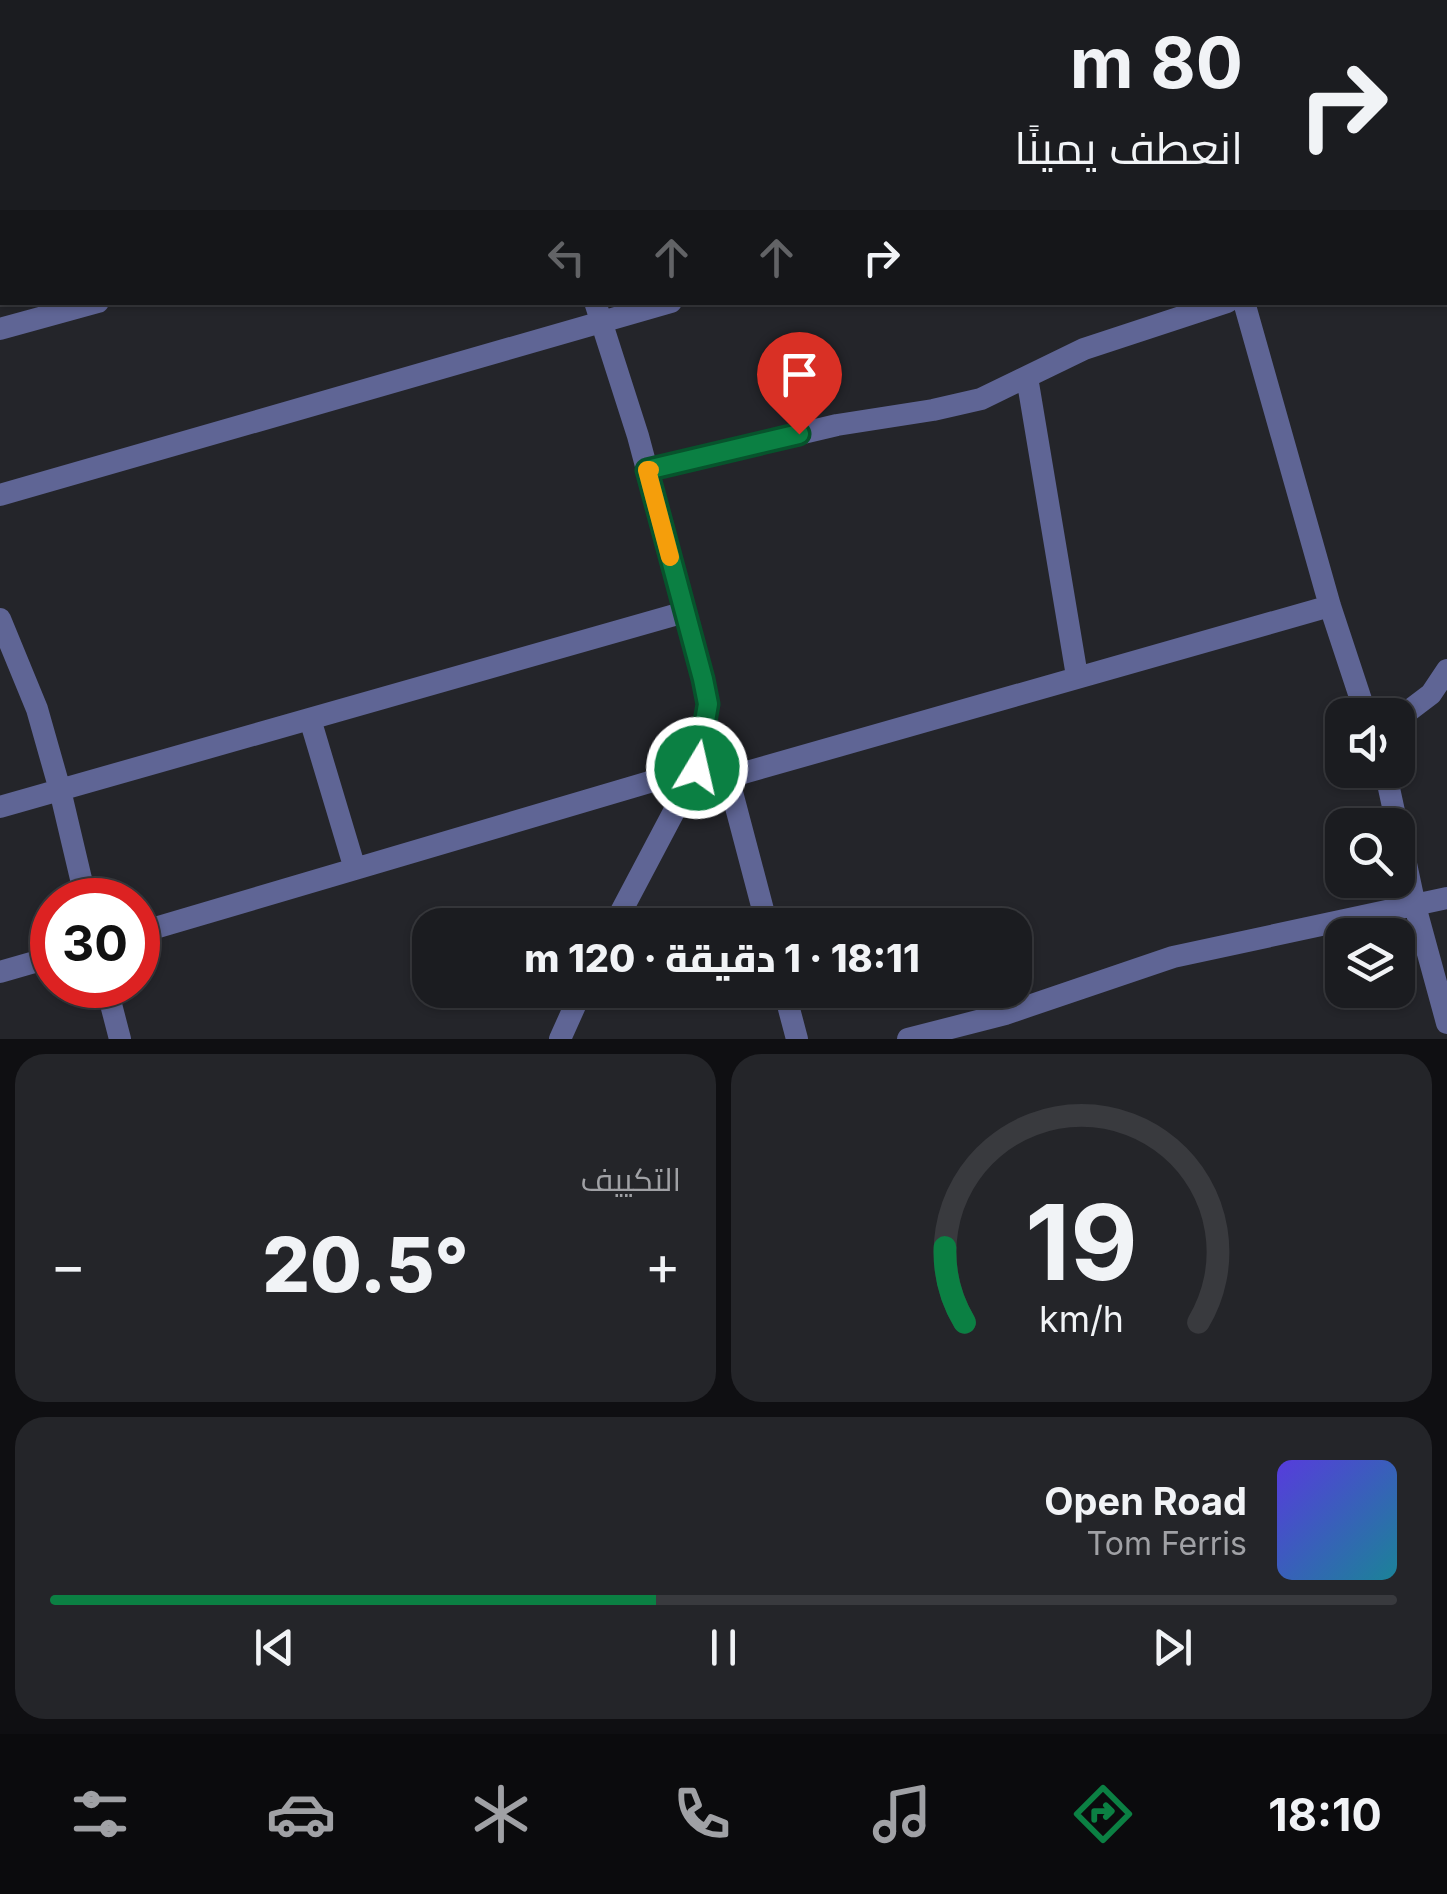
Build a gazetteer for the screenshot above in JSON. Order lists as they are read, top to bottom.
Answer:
{
  "page": {
    "turn": ["80 m", "انعطف يمينًا"],
    "limit": "30",
    "trip": "18:11 · 1 دقيقة · 120 m",
    "tile": "التكييف",
    "heat": ["−", "20.5°", "+"],
    "song": ["Open Road", "Tom Ferris"],
    "tabs": "18:10",
    "gauge": ["19", "km/h"]
  }
}
